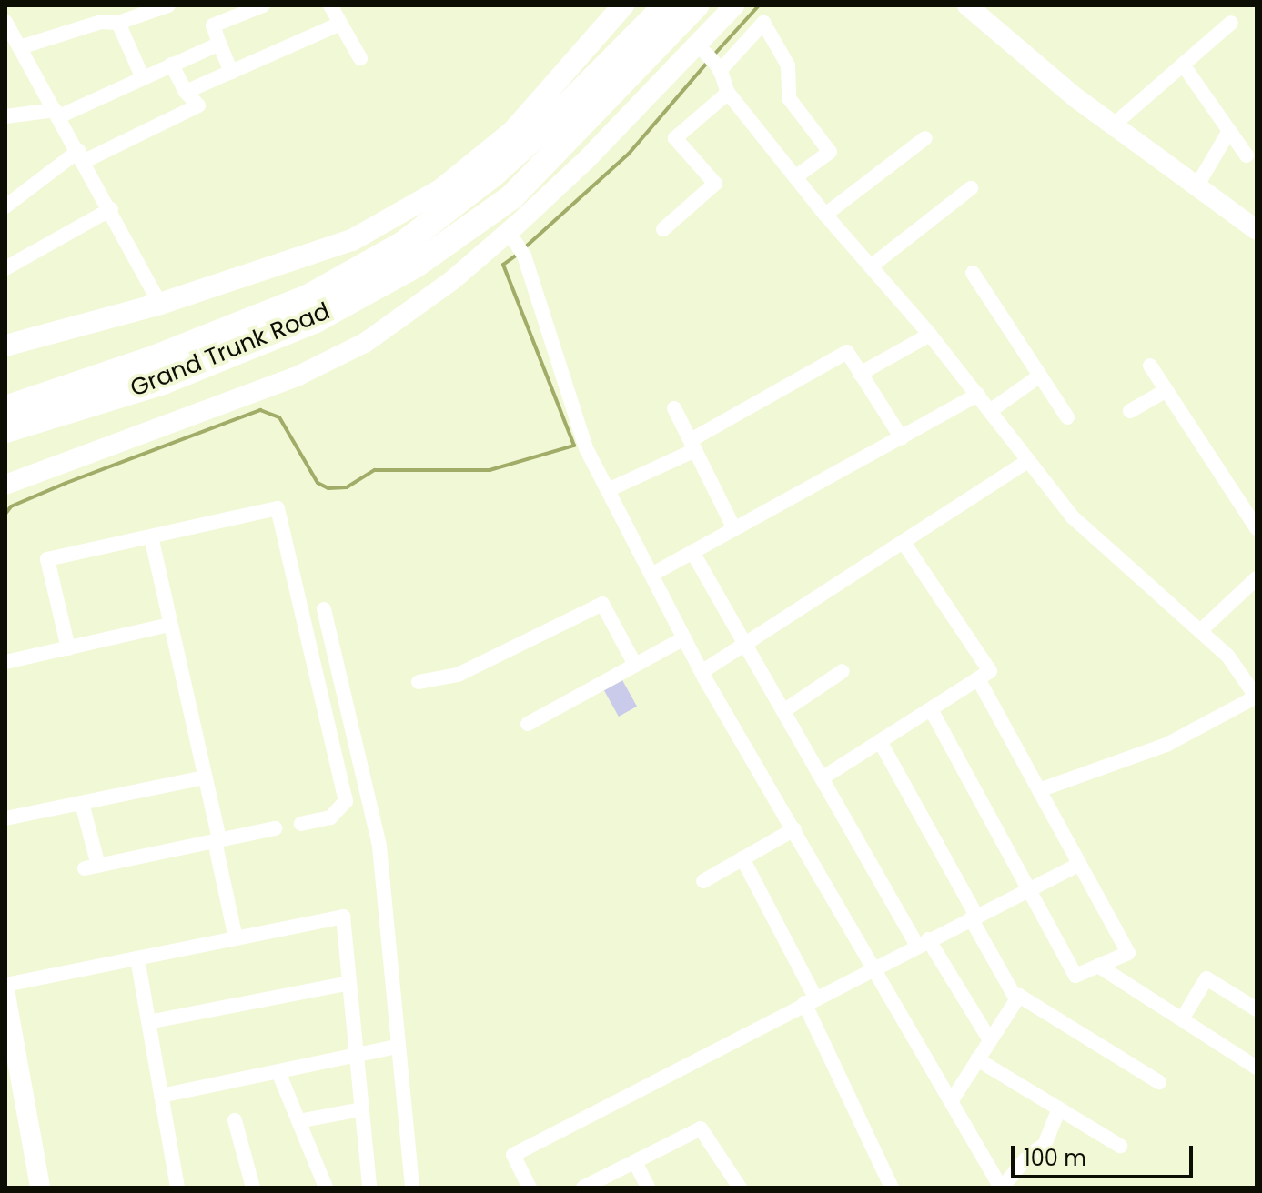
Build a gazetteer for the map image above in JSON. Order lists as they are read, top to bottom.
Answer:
{
  "streets": {
    "highway": ["Grand Trunk Road"]
  },
  "scale_bar": "100 m"
}
